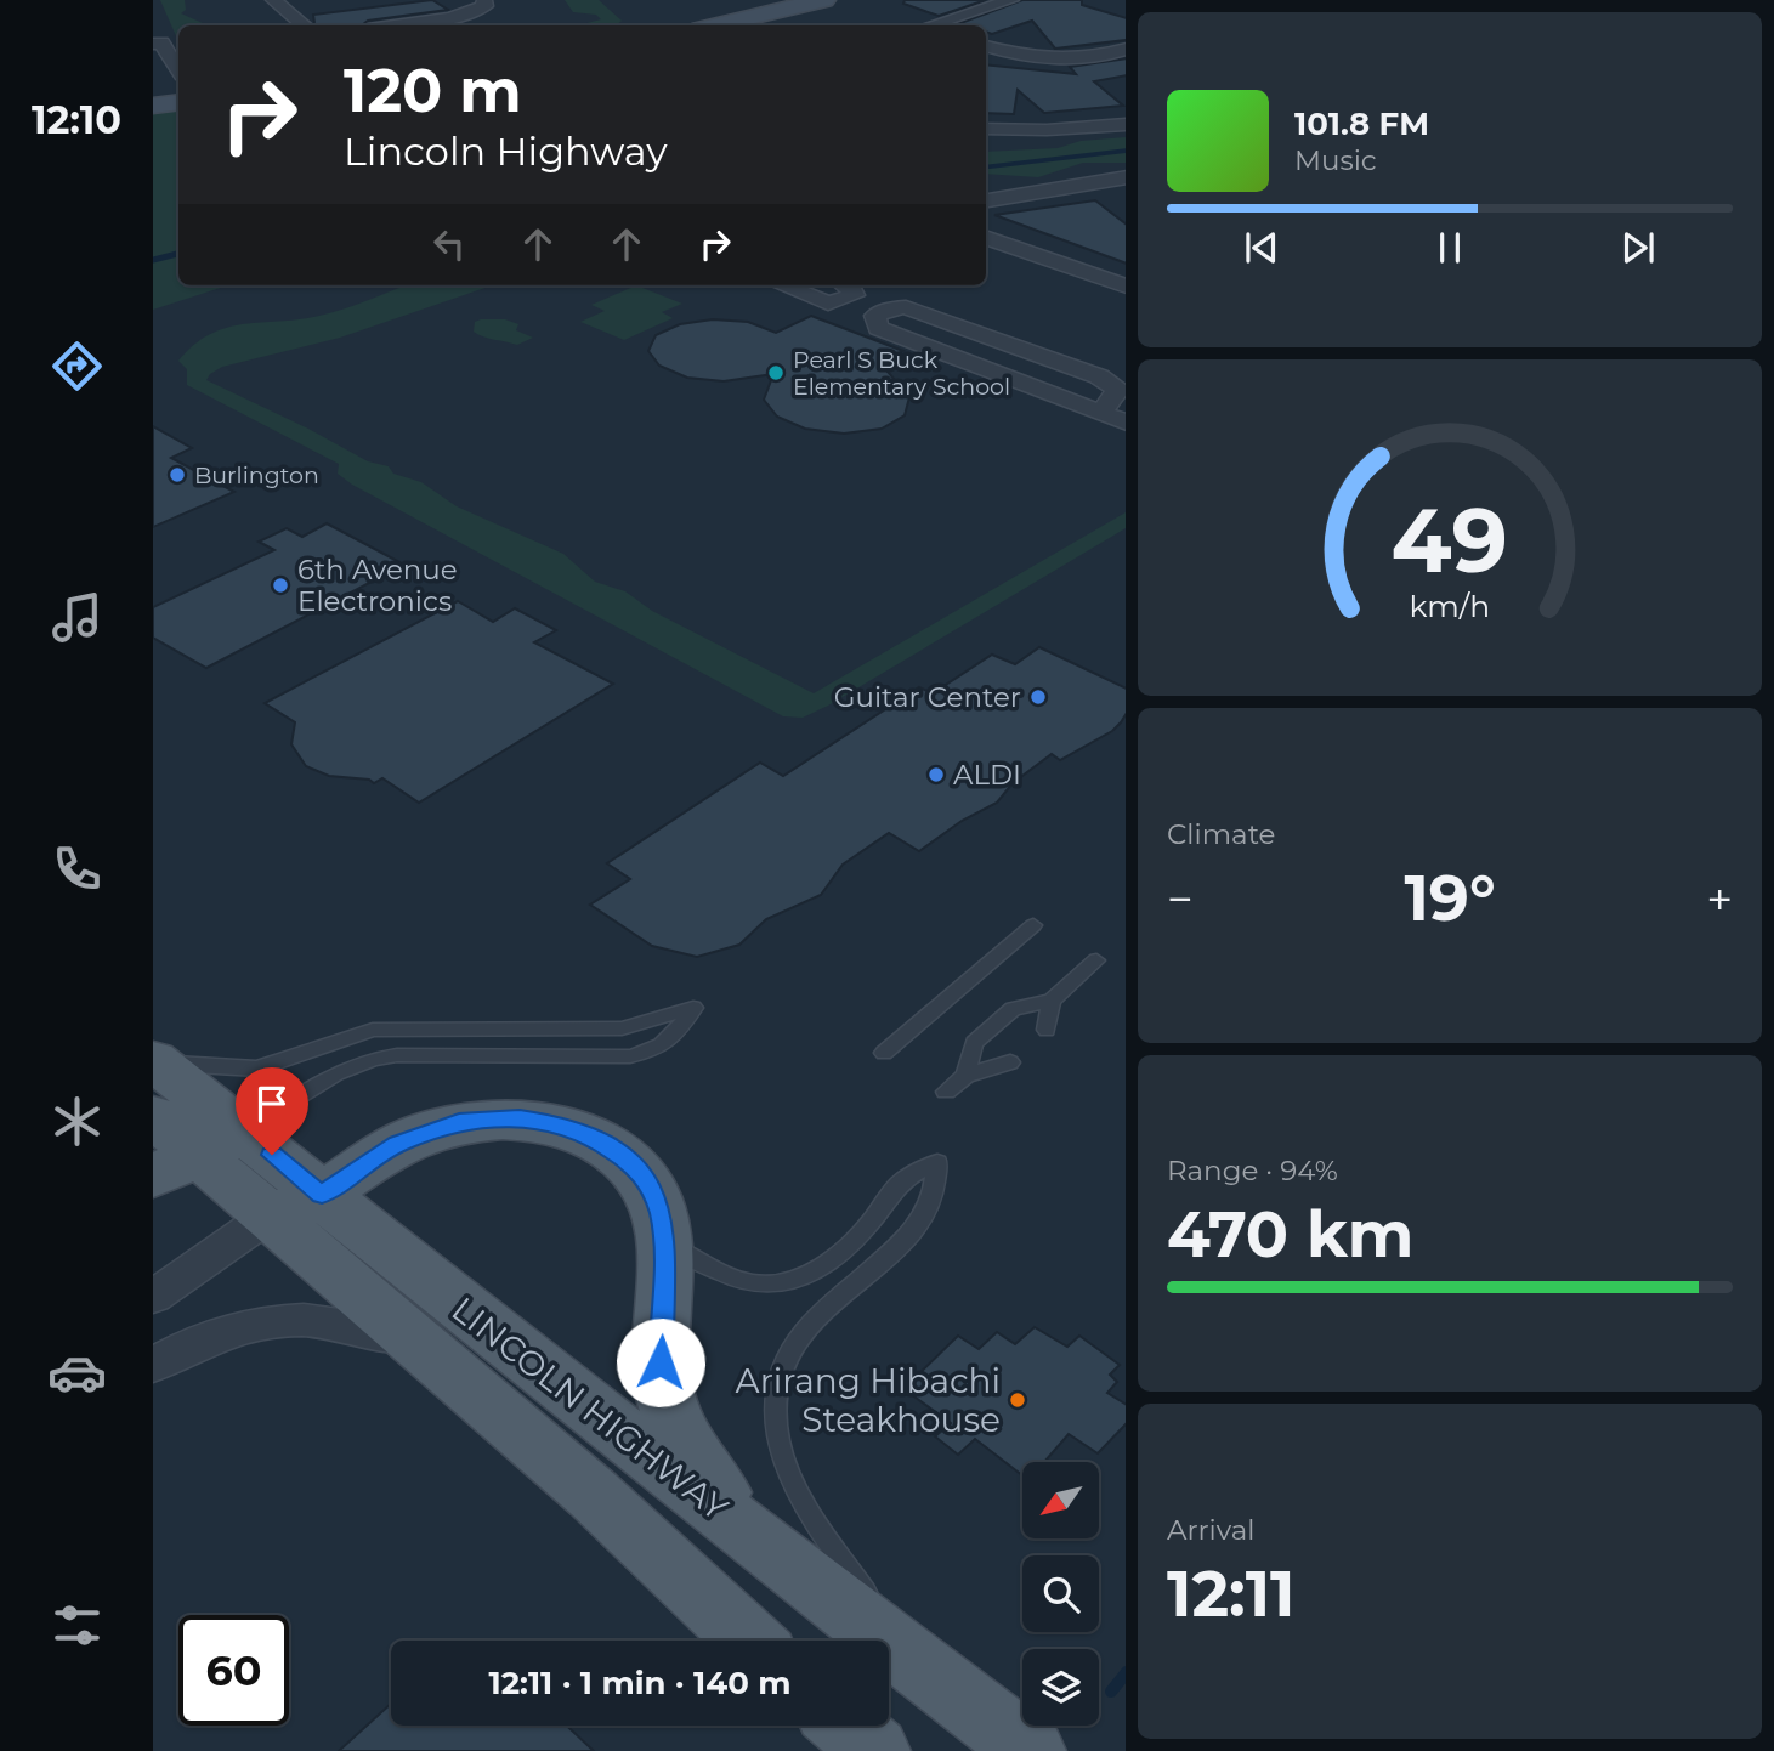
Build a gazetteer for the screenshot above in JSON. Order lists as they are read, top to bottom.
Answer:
{
  "streets": {
    "main road": ["LINCOLN HIGHWAY"]
  },
  "places": [
    "Pearl S Buck Elementary School",
    "Burlington",
    "6th Avenue Electronics",
    "Guitar Center",
    "ALDI",
    "Arirang Hibachi Steakhouse"
  ],
  "north": "bottom left",
  "page": {
    "tabs": "12:10",
    "turn": ["120 m", "Lincoln Highway"],
    "song": ["101.8 FM", "Music"],
    "tile": [
      "Climate",
      ["Range · 94%", "470 km"],
      ["Arrival", "12:11"]
    ],
    "heat": ["−", "19°", "+"],
    "limit": "60",
    "trip": "12:11 · 1 min · 140 m",
    "gauge": ["49", "km/h"]
  }
}
